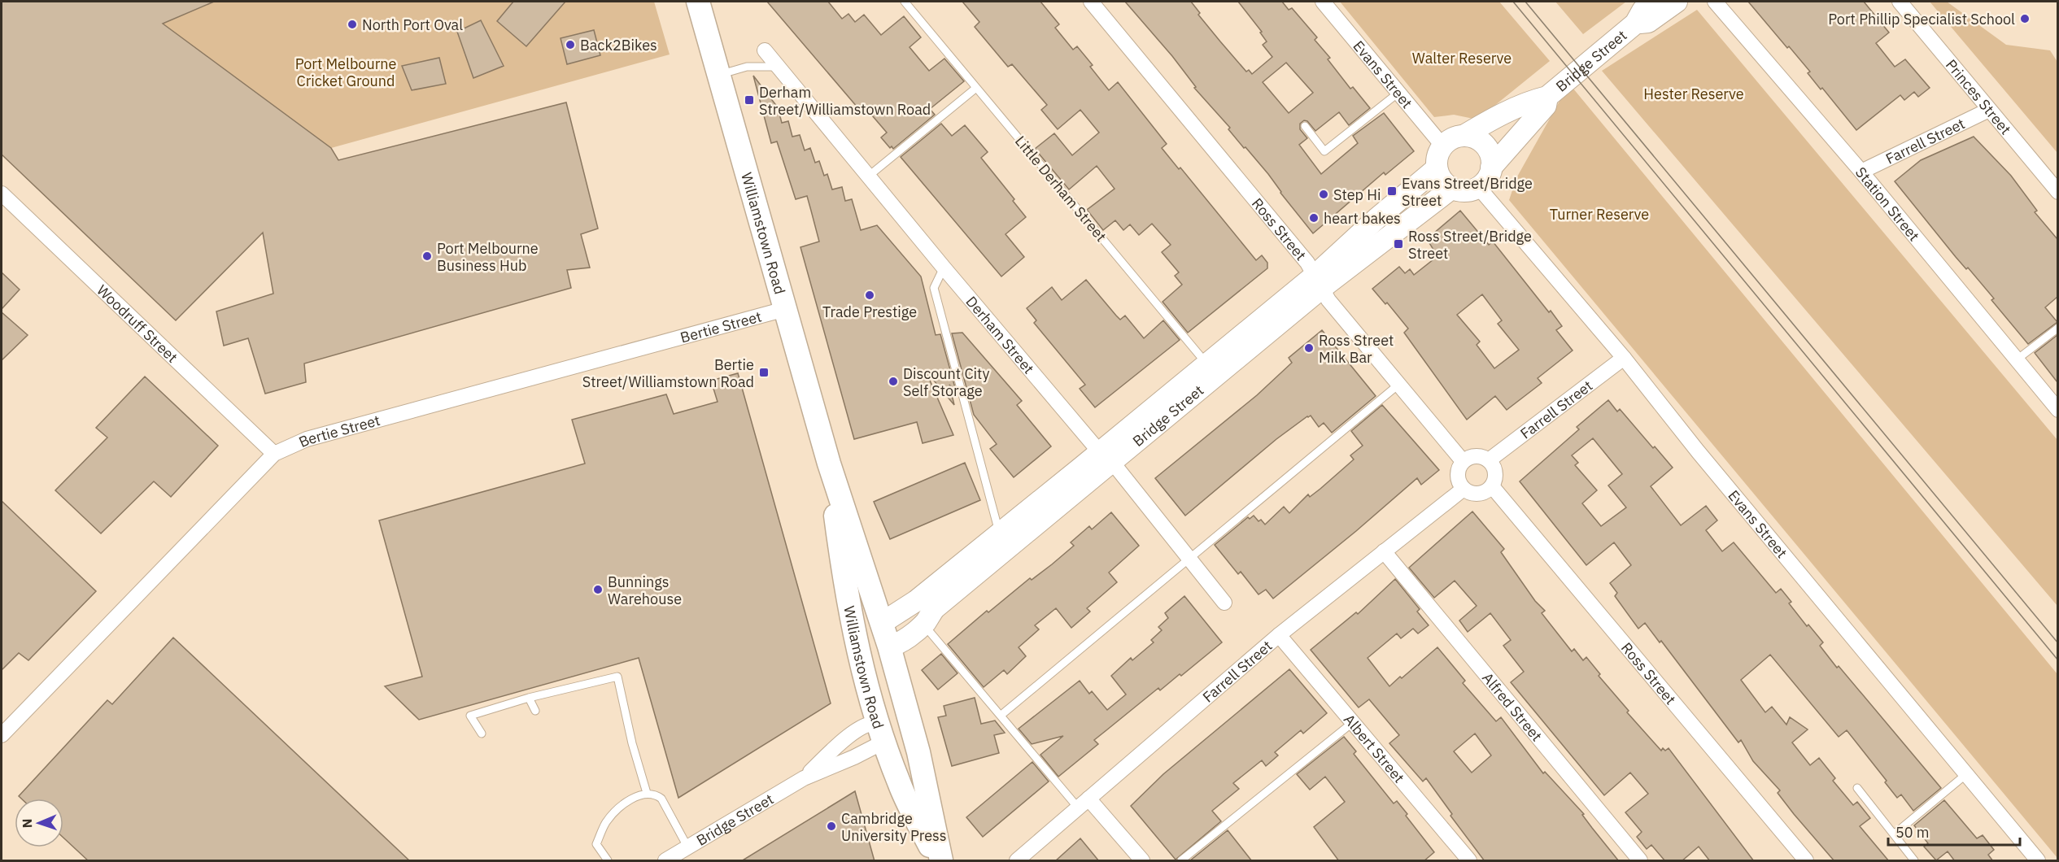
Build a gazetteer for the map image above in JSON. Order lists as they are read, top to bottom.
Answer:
{
  "streets": {
    "main road": ["Williamstown Road"],
    "street": [
      "Bridge Street",
      "Evans Street",
      "Princes Street",
      "Farrell Street",
      "Station Street",
      "Ross Street",
      "Woodruff Street",
      "Bertie Street",
      "Derham Street",
      "Alfred Street",
      "Albert Street"
    ],
    "lane": ["Little Derham Street"]
  },
  "crossings": [
    ["Bridge Street", "Evans Street"],
    ["Bridge Street", "Little Derham Street"],
    ["Bridge Street", "Ross Street"],
    ["Bridge Street", "Williamstown Road"],
    ["Bridge Street", "Derham Street"],
    ["Evans Street", "Farrell Street"],
    ["Princes Street", "Farrell Street"],
    ["Farrell Street", "Station Street"],
    ["Farrell Street", "Ross Street"],
    ["Farrell Street", "Alfred Street"],
    ["Farrell Street", "Albert Street"],
    ["Williamstown Road", "Bertie Street"],
    ["Woodruff Street", "Bertie Street"]
  ],
  "parks": [
    "Walter Reserve",
    "Port Melbourne Cricket Ground",
    "Hester Reserve",
    "Turner Reserve"
  ],
  "places": {
    "other": [
      "Port Phillip Specialist School",
      "North Port Oval",
      "Back2Bikes",
      "Step Hi",
      "heart bakes",
      "Port Melbourne Business Hub",
      "Trade Prestige",
      "Ross Street Milk Bar",
      "Discount City Self Storage",
      "Bunnings Warehouse",
      "Cambridge University Press"
    ],
    "transit": [
      "Derham Street/Williamstown Road",
      "Evans Street/Bridge Street",
      "Ross Street/Bridge Street",
      "Bertie Street/Williamstown Road"
    ]
  },
  "scale_bar": "50 m",
  "north": "left"
}
